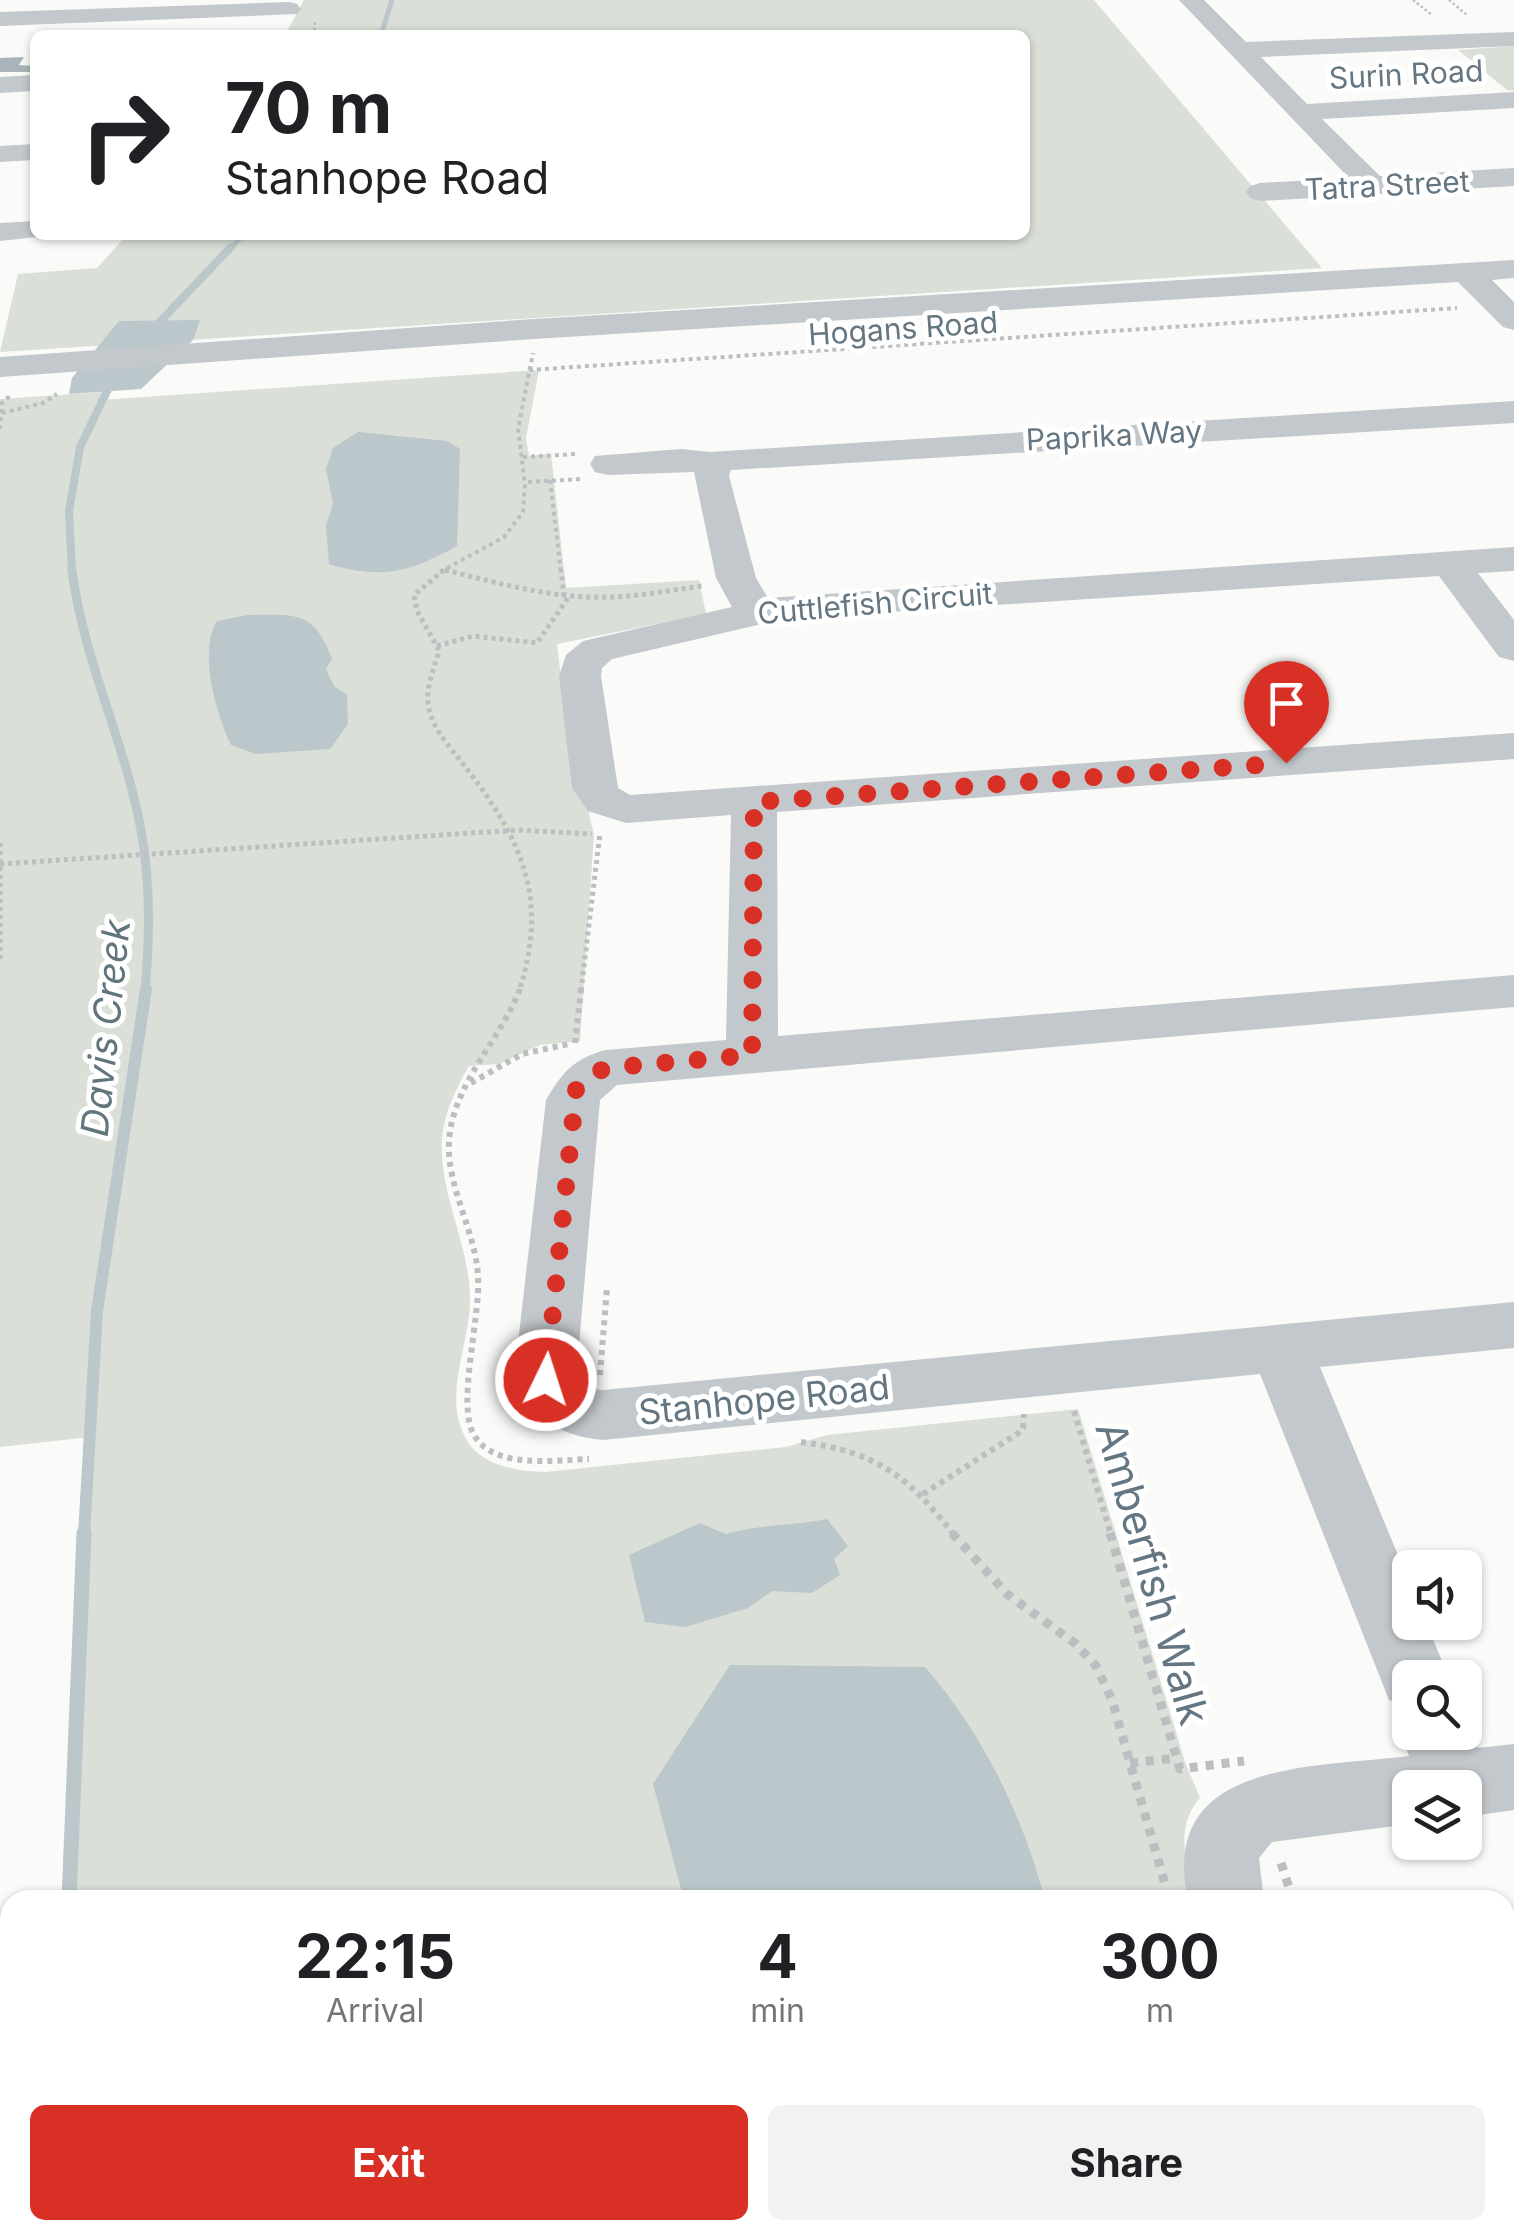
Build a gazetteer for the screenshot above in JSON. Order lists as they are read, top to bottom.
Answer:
{
  "streets": {
    "street": [
      "Surin Road",
      "Tatra Street",
      "Hogans Road",
      "Paprika Way",
      "Cuttlefish Circuit",
      "Stanhope Road"
    ],
    "path": ["Amberfish Walk"]
  },
  "water": ["Davis Creek"],
  "page": {
    "turn": ["70 m", "Stanhope Road"],
    "eta": [
      "22:15",
      "Arrival",
      "4",
      "min",
      "300",
      "m"
    ],
    "buttons": ["Exit", "Share"]
  }
}
